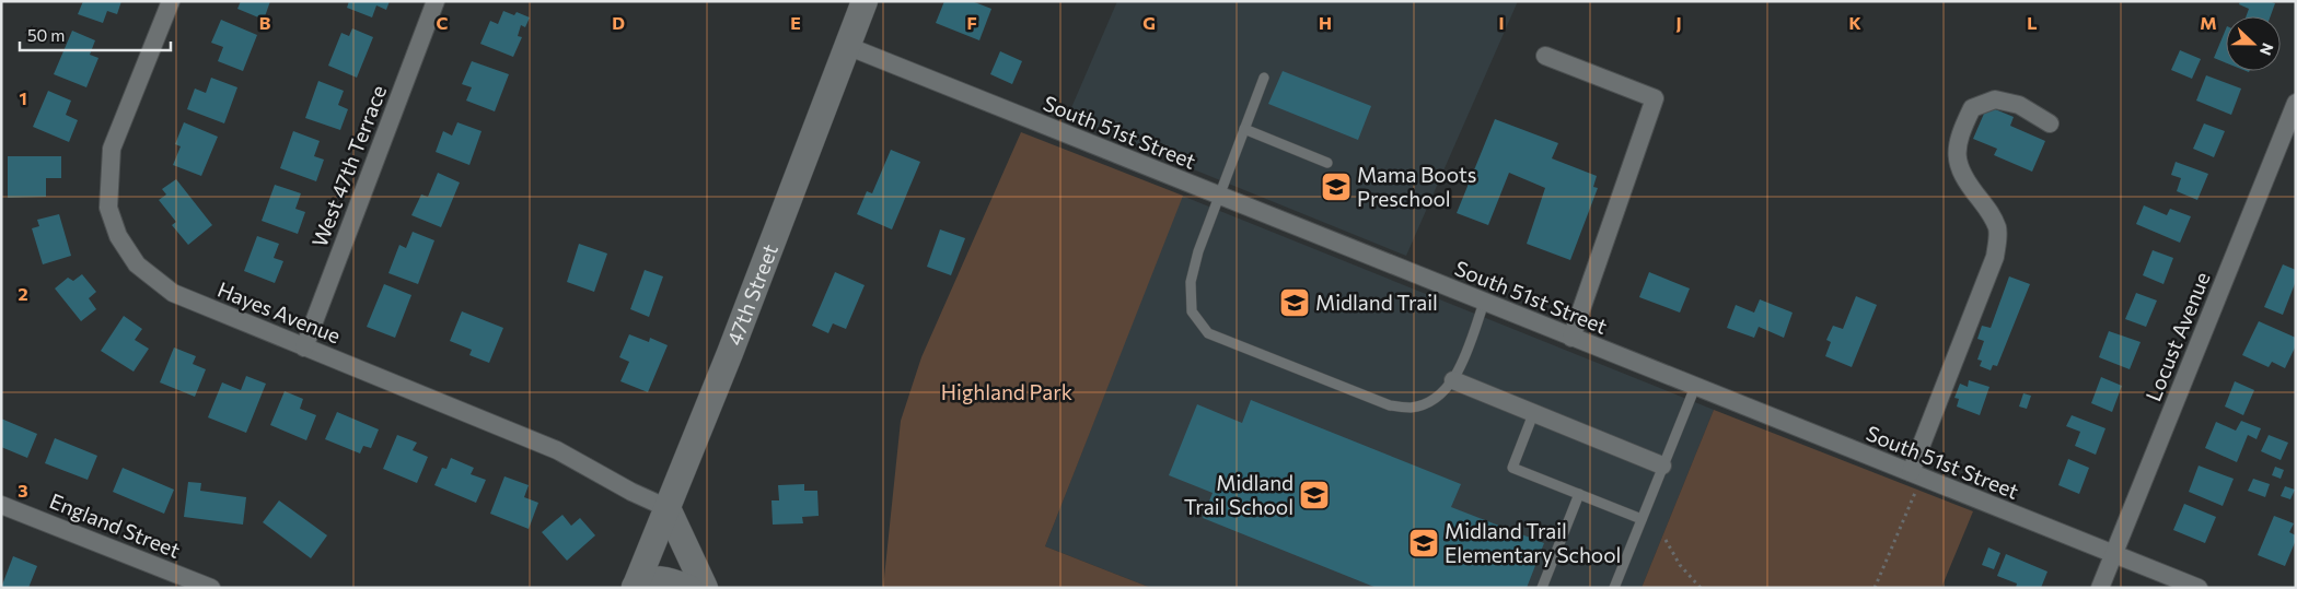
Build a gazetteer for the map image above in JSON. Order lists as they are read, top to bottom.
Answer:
{
  "streets": {
    "main road": ["47th Street"],
    "street": [
      "South 51st Street",
      "West 47th Terrace",
      "Hayes Avenue",
      "Locust Avenue",
      "England Street"
    ]
  },
  "crossings": [
    ["South 51st Street", "47th Street"],
    ["South 51st Street", "Locust Avenue"],
    ["West 47th Terrace", "Hayes Avenue"],
    ["47th Street", "Hayes Avenue"]
  ],
  "parks": ["Highland Park"],
  "places": {
    "school or university": [
      "Mama Boots Preschool",
      "Midland Trail",
      "Midland Trail School",
      "Midland Trail Elementary School"
    ]
  },
  "scale_bar": "50 m",
  "north": "right",
  "grid": {
    "columns": [
      "B",
      "C",
      "D",
      "E",
      "F",
      "G",
      "H",
      "I",
      "J",
      "K",
      "L",
      "M"
    ],
    "rows": ["1", "2", "3"]
  }
}
